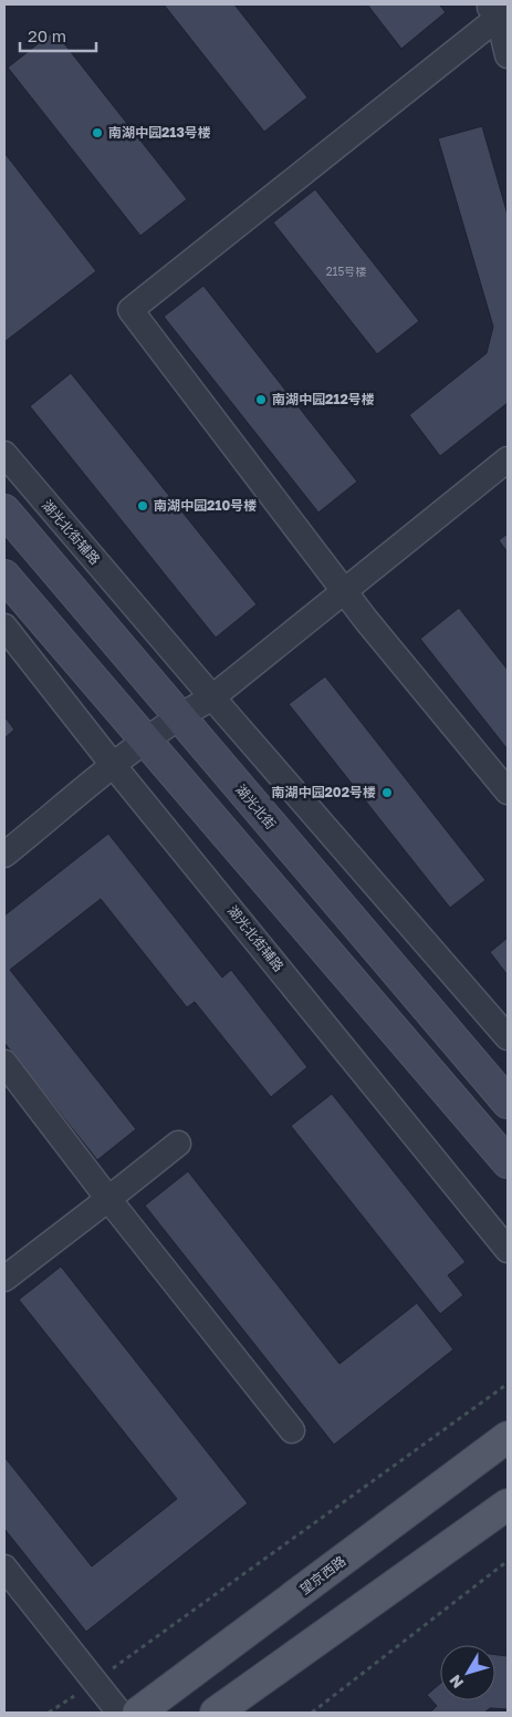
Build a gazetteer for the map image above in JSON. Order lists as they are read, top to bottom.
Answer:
{
  "streets": {
    "main road": ["望京西路"],
    "street": ["湖光北街辅路", "湖光北街"]
  },
  "places": [
    "南湖中园213号楼",
    "南湖中园212号楼",
    "南湖中园210号楼",
    "南湖中园202号楼"
  ],
  "house_numbers": ["215号楼"],
  "scale_bar": "20 m",
  "north": "bottom left"
}
